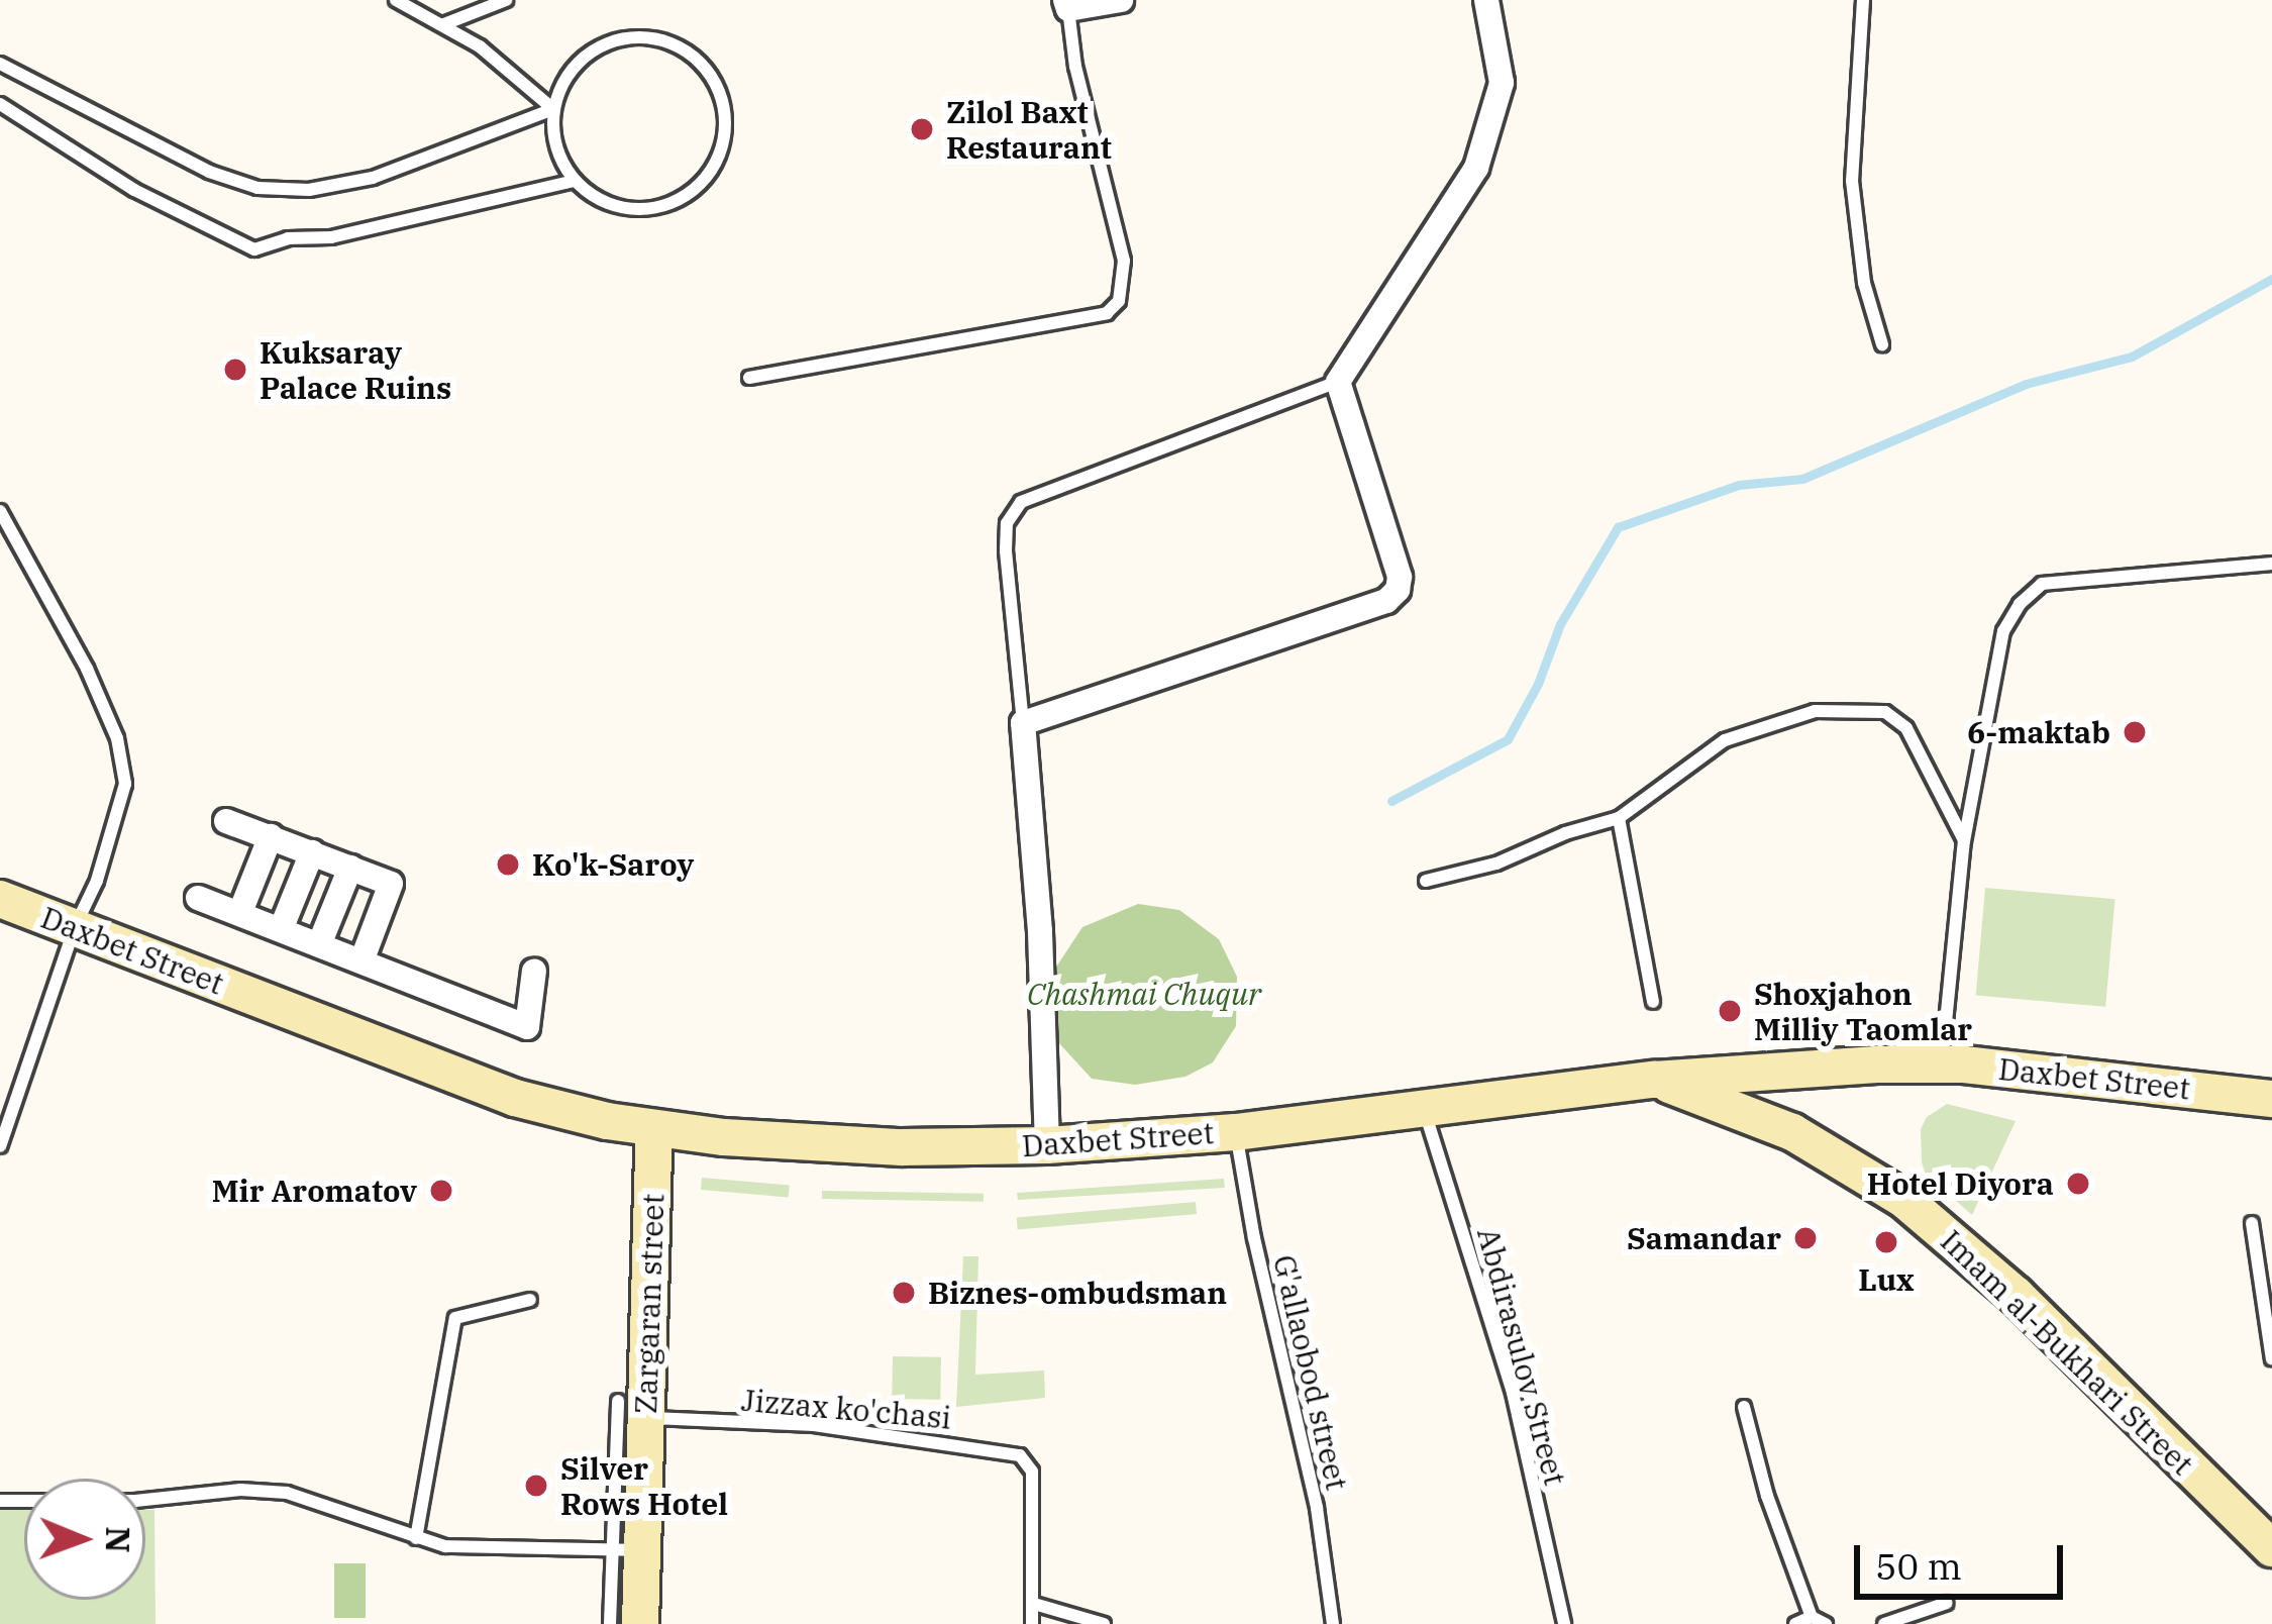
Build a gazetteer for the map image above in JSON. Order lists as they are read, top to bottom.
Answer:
{
  "streets": {
    "main road": ["Daxbet Street", "Zargaran street", "Imam al-Bukhari Street"],
    "lane": ["Abdirasulov Street", "G'allaobod street", "Jizzax ko'chasi"]
  },
  "crossings": [
    ["Daxbet Street", "Zargaran street"],
    ["Daxbet Street", "Imam al-Bukhari Street"],
    ["Daxbet Street", "Abdirasulov Street"],
    ["Daxbet Street", "G'allaobod street"],
    ["Zargaran street", "Jizzax ko'chasi"]
  ],
  "parks": ["Chashmai Chuqur"],
  "places": [
    "Zilol Baxt Restaurant",
    "Kuksaray Palace Ruins",
    "6-maktab",
    "Ko'k-Saroy",
    "Shoxjahon Milliy Taomlar",
    "Hotel Diyora",
    "Mir Aromatov",
    "Samandar",
    "Lux",
    "Biznes-ombudsman",
    "Silver Rows Hotel"
  ],
  "scale_bar": "50 m",
  "north": "right"
}
